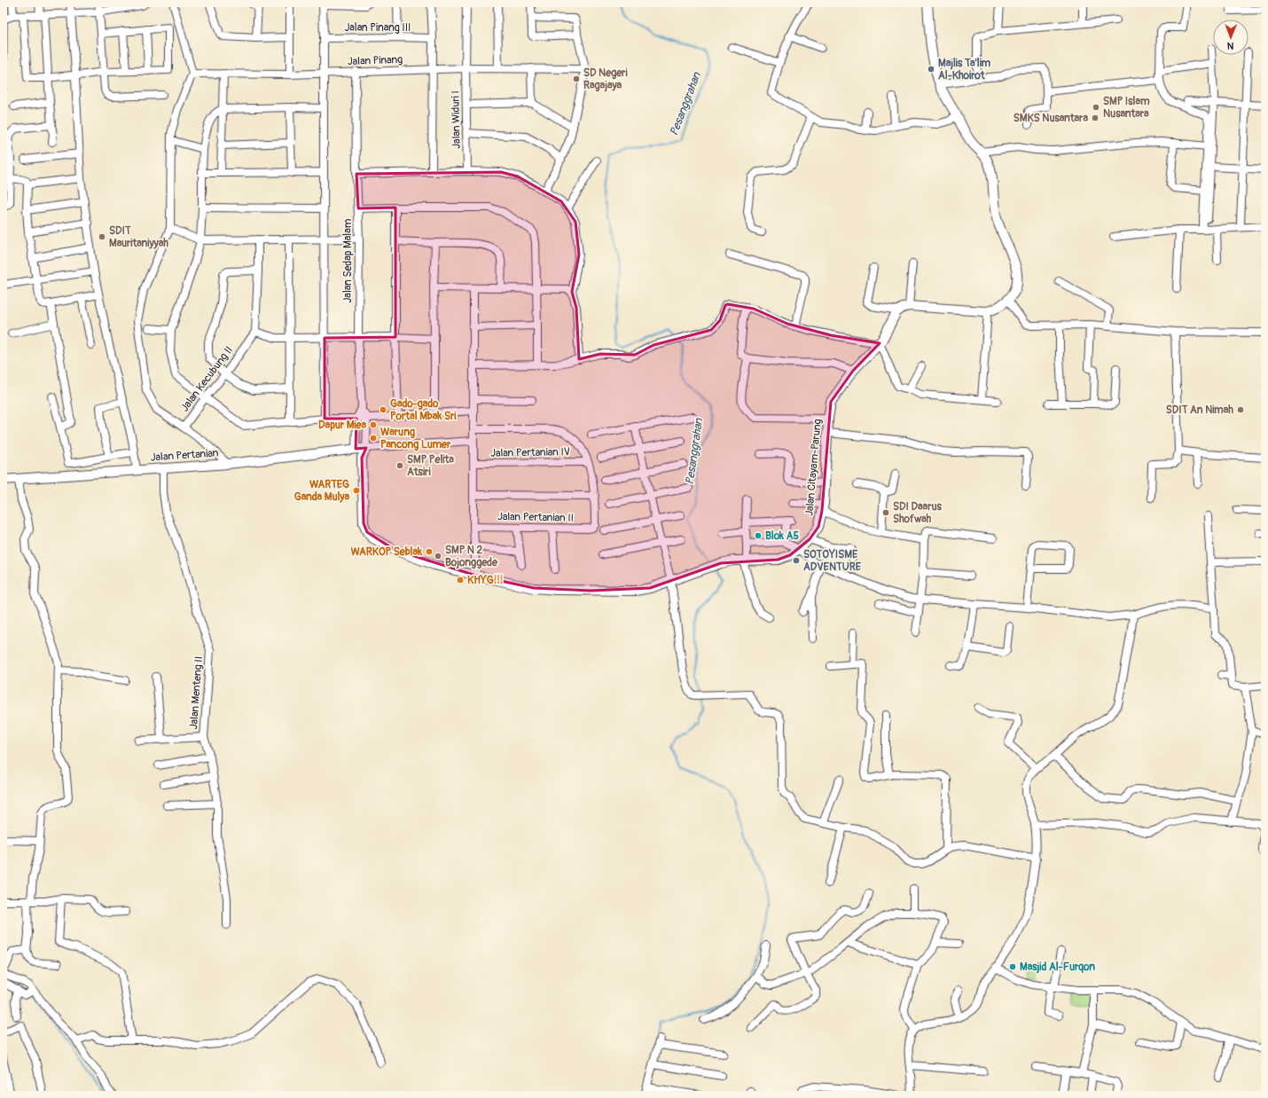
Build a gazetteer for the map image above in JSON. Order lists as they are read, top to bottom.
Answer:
{
  "streets": {
    "street": [
      "Jalan Pinang III",
      "Jalan Pinang",
      "Jalan Widuri I",
      "Jalan Sedap Malam",
      "Jalan Kecubung II",
      "Jalan Pertanian IV",
      "Jalan Pertanian",
      "Jalan Citayam-Parung",
      "Jalan Pertanian II",
      "Jalan Menteng II"
    ]
  },
  "crossings": [
    ["Jalan Pinang", "Jalan Widuri I"],
    ["Jalan Pinang", "Jalan Sedap Malam"],
    ["Jalan Sedap Malam", "Jalan Pertanian"],
    ["Jalan Pertanian", "Jalan Citayam-Parung"],
    ["Jalan Pertanian", "Jalan Menteng II"]
  ],
  "water": ["Pesanggrahan"],
  "places": [
    "Majlis Ta'lim Al-Khoirot",
    "SD Negeri Ragajaya",
    "SMP Islam Nusantara",
    "SMKS Nusantara",
    "SDIT Mauritaniyyah",
    "Gado-gado Portal Mbak Sri",
    "SDIT An Nimah",
    "Dapur Miea",
    "Warung Pancong Lumer",
    "SMP Pelita Atsiri",
    "WARTEG Ganda Mulya",
    "SDI Daarus Shofwah",
    "Blok A5",
    "WARKOP Seblak",
    "SMP N 2 Bojonggede",
    "SOTOYISME ADVENTURE",
    "KHYG!!!",
    "Masjid Al-Furqon"
  ],
  "north": "bottom"
}
